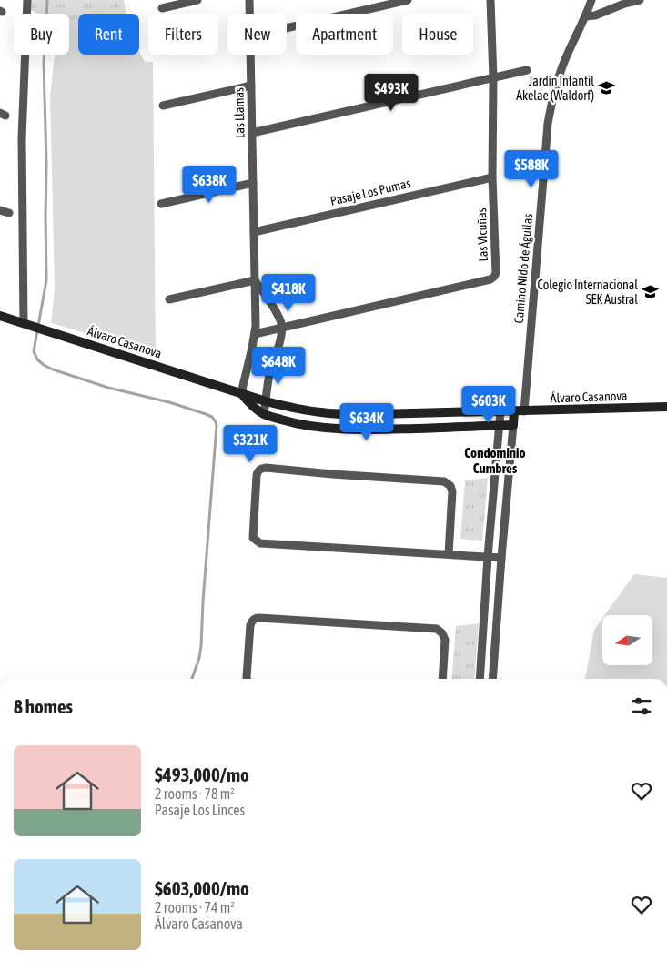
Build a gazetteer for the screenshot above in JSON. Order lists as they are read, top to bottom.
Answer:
{
  "streets": {
    "street": [
      "Las Llamas",
      "Pasaje Los Pumas",
      "Las Vicuñas",
      "Camino Nido de Águilas",
      "Álvaro Casanova"
    ]
  },
  "crossings": [
    ["Las Llamas", "Pasaje Los Pumas"],
    ["Las Llamas", "Las Vicuñas"],
    ["Las Llamas", "Álvaro Casanova"],
    ["Pasaje Los Pumas", "Las Vicuñas"],
    ["Camino Nido de Águilas", "Álvaro Casanova"]
  ],
  "districts": ["Condominio Cumbres"],
  "places": {
    "school or university": ["Jardín Infantil Akelae (Waldorf)", "Colegio Internacional SEK Austral"]
  },
  "north": "left",
  "page": {
    "chip": [
      "Buy",
      "Rent",
      "Filters",
      "New",
      "Apartment",
      "House"
    ],
    "price": [
      "$493K",
      "$588K",
      "$638K",
      "$418K",
      "$648K",
      "$603K",
      "$634K",
      "$321K"
    ],
    "heading": "8 homes",
    "list": [
      {
        "name": "$493,000/mo",
        "note": "2 rooms · 78 m² · Pasaje Los Linces"
      },
      {
        "name": "$603,000/mo",
        "note": "2 rooms · 74 m² · Álvaro Casanova"
      }
    ]
  }
}
